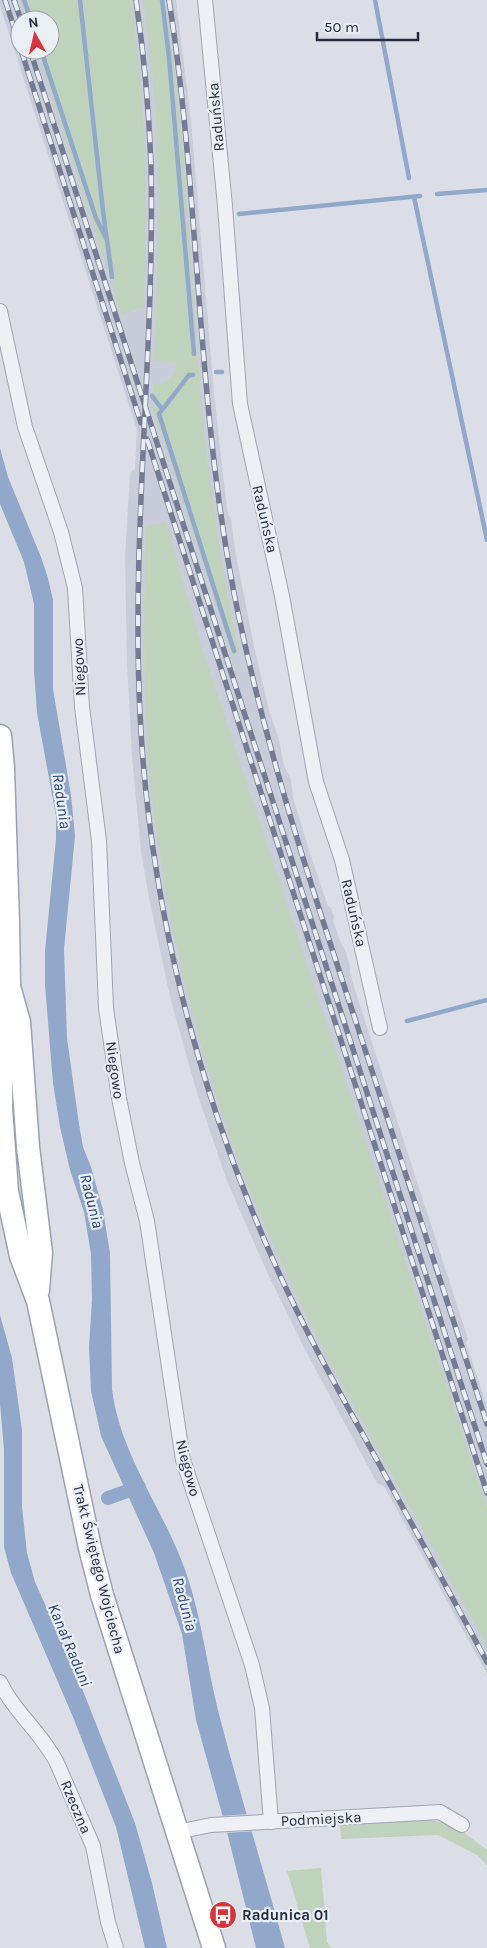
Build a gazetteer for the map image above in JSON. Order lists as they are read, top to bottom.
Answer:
{
  "streets": {
    "main road": ["Trakt Świętego Wojciecha"],
    "street": [
      "Raduńska",
      "Niegowo",
      "Rzeczna",
      "Podmiejska"
    ]
  },
  "crossings": [
    ["Niegowo", "Podmiejska"],
    ["Trakt Świętego Wojciecha", "Podmiejska"]
  ],
  "water": ["Radunia", "Kanał Raduni"],
  "places": {
    "bus stop": ["Radunica 01"]
  },
  "scale_bar": "50 m",
  "north": "top"
}
